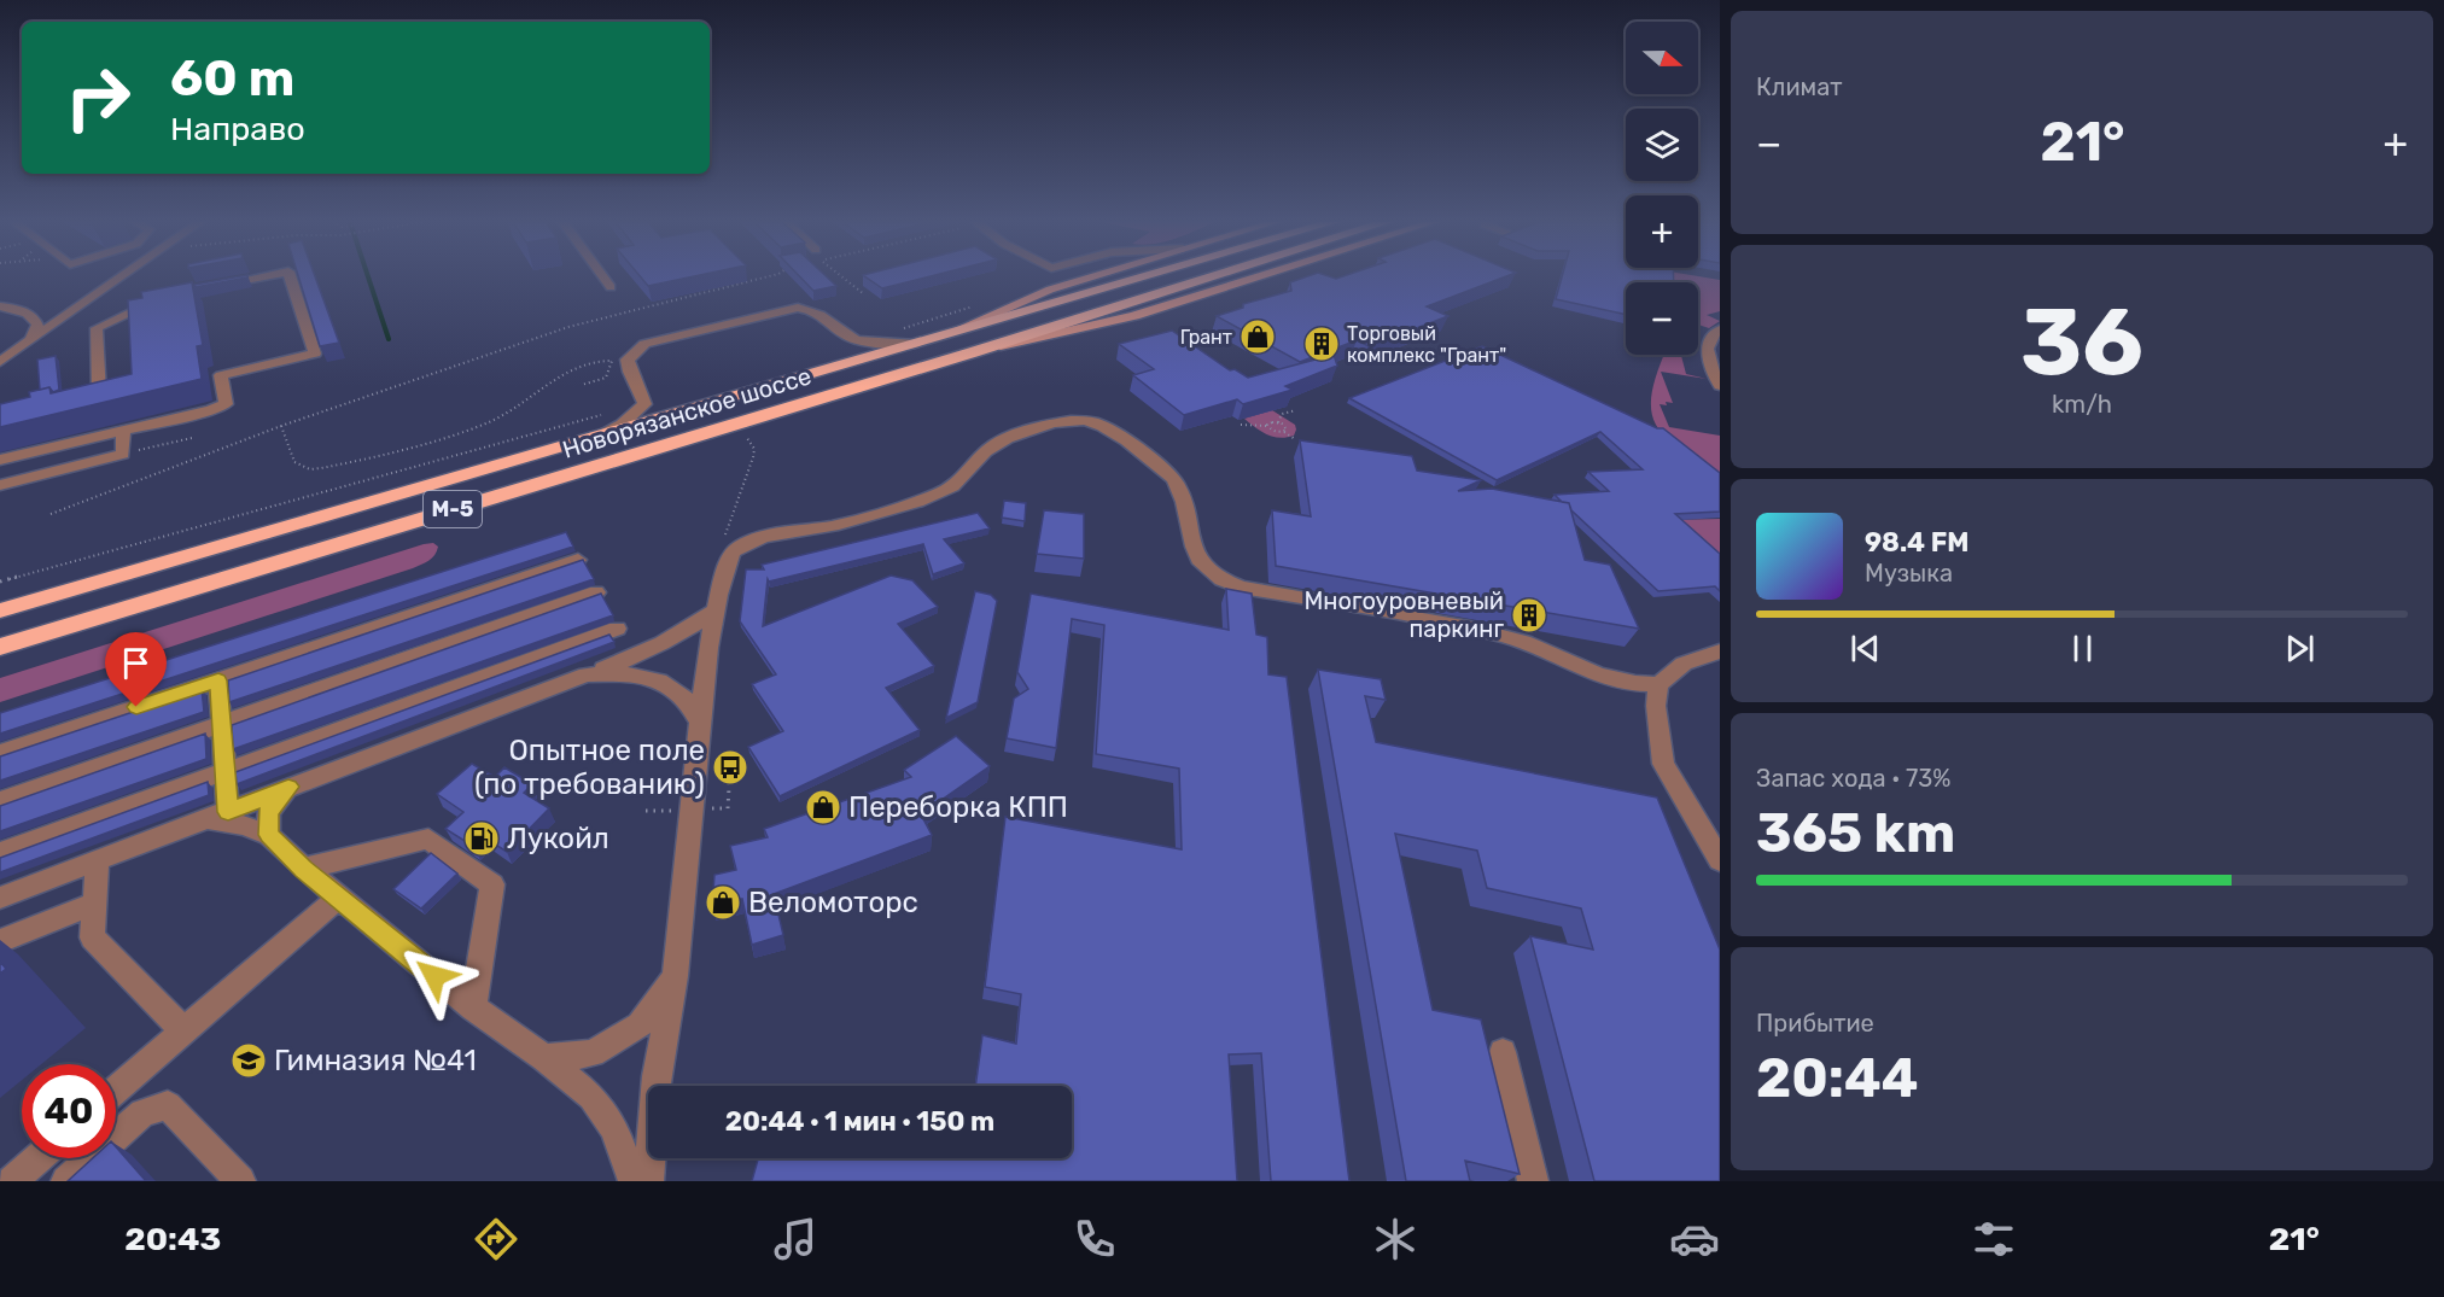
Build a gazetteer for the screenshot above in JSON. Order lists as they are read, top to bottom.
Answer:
{
  "streets": {
    "highway": ["Новорязанское шоссе", "М-5"]
  },
  "places": {
    "shop": ["Грант", "Переборка КПП", "Веломоторс"],
    "building": ["Торговый комплекс \"Грант\"", "Многоуровневый паркинг"],
    "bus stop": ["Опытное поле (по требованию)"],
    "fuel station": ["Лукойл"],
    "school or university": ["Гимназия №41"]
  },
  "north": "right",
  "page": {
    "tile": [
      "Климат",
      ["36", "km/h"],
      ["Запас хода · 73%", "365 km"],
      ["Прибытие", "20:44"]
    ],
    "map_buttons": ["+", "−"],
    "turn": ["60 m", "Направо"],
    "heat": ["−", "21°", "+"],
    "song": ["98.4 FM", "Музыка"],
    "limit": "40",
    "trip": "20:44 · 1 мин · 150 m",
    "tabs": ["20:43", "21°"]
  }
}
